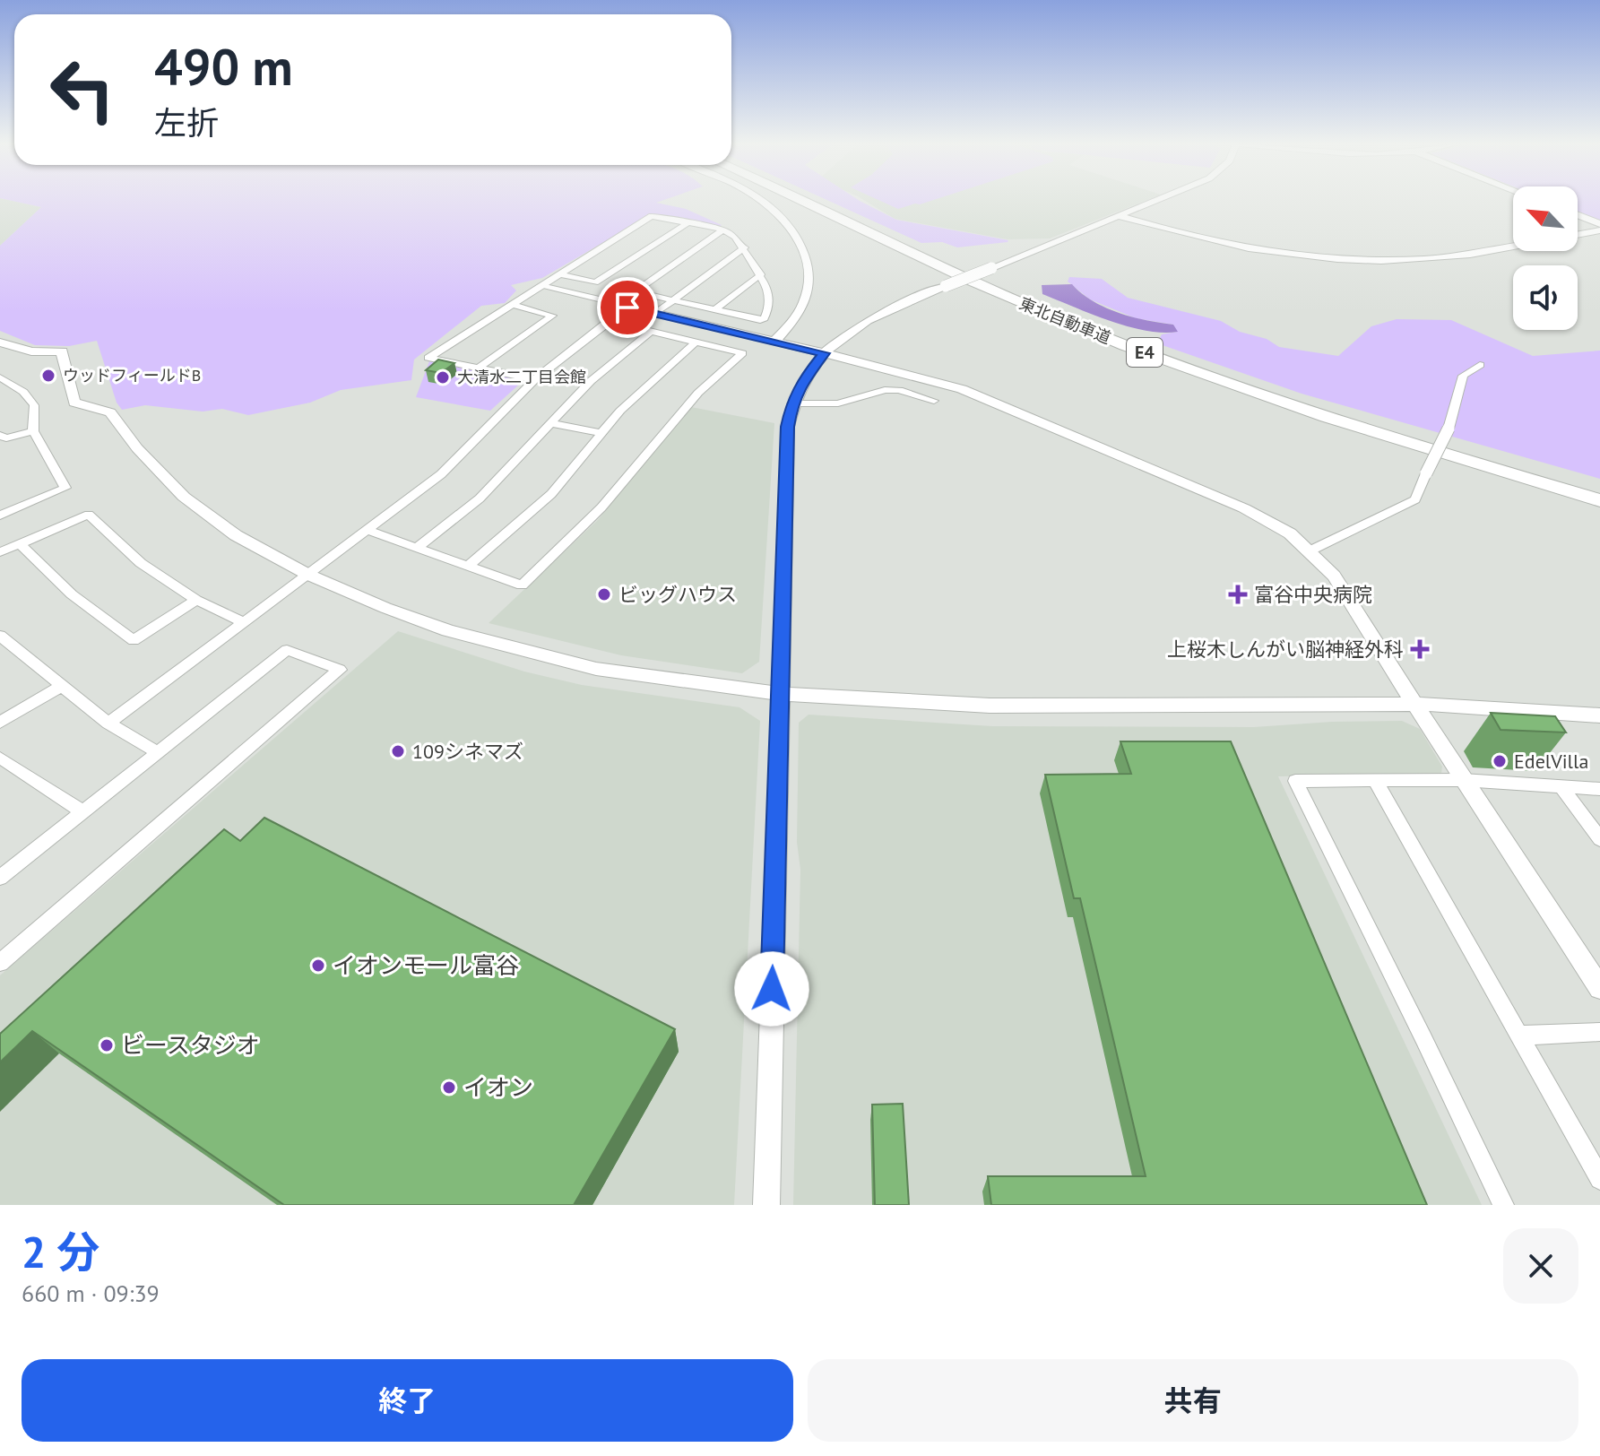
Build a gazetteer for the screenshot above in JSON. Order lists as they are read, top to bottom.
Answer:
{
  "streets": {
    "highway": ["東北自動車道", "E4"]
  },
  "places": {
    "other": [
      "ウッドフィールドB",
      "大清水二丁目会館",
      "ビッグハウス",
      "109シネマズ",
      "EdelVilla",
      "イオンモール富谷",
      "ビースタジオ",
      "イオン"
    ],
    "health": ["富谷中央病院", "上桜木しんがい脳神経外科"]
  },
  "north": "top left",
  "page": {
    "turn": ["490 m", "左折"],
    "heading": ["2 分", "660 m · 09:39"],
    "buttons": ["終了", "共有"]
  }
}
